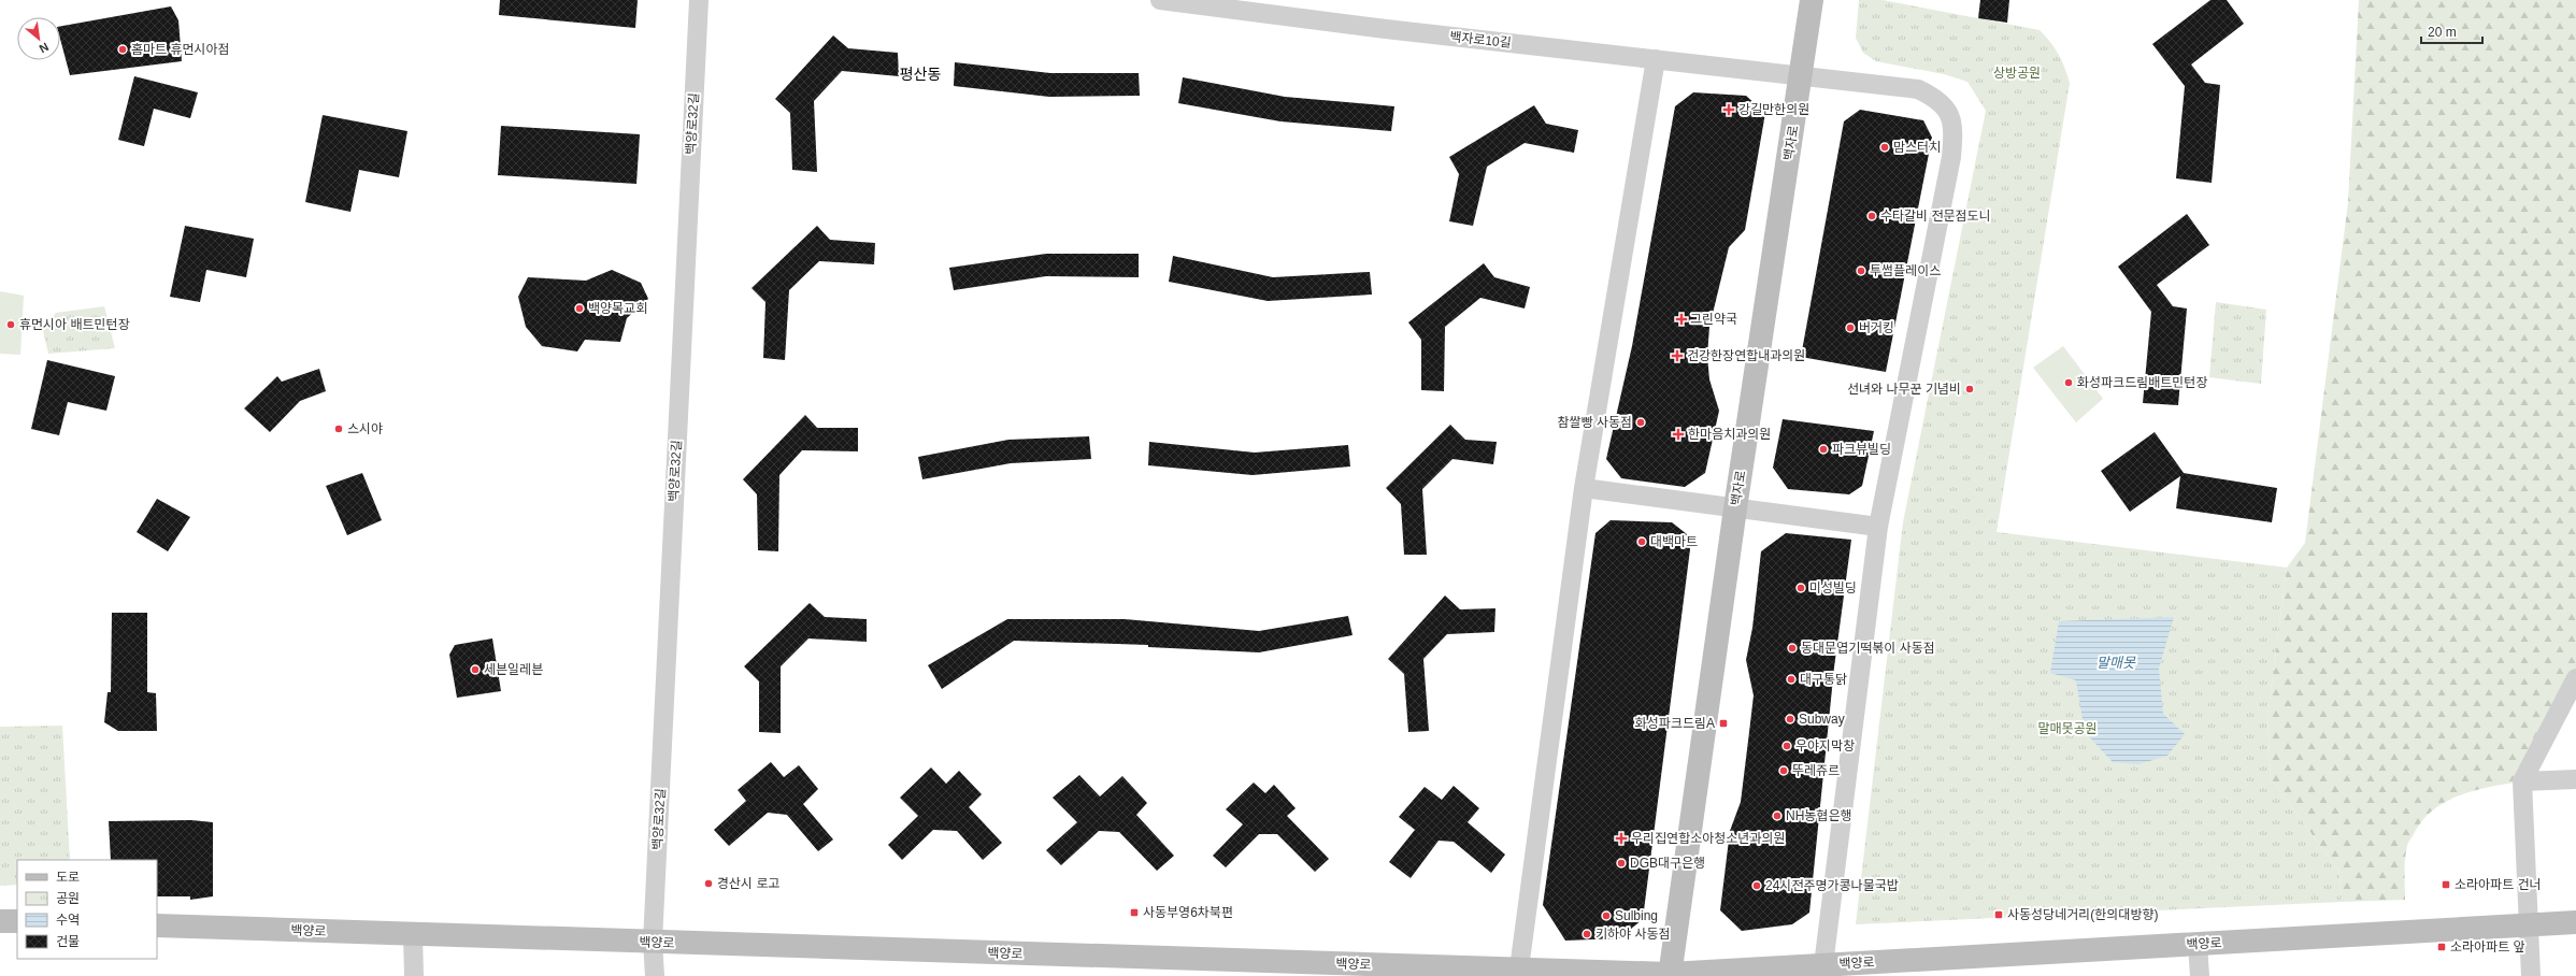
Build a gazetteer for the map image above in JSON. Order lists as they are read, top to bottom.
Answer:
{
  "streets": {
    "street": [
      "백자로10길",
      "백양로32길",
      "백자로",
      "백양로"
    ]
  },
  "crossings": [
    ["백자로10길", "백자로"],
    ["백자로10길", "백양로"],
    ["백양로32길", "백양로"],
    ["백자로", "백양로"]
  ],
  "districts": ["평산동"],
  "water": ["말매못"],
  "parks": ["상방공원", "말매못공원"],
  "places": {
    "other": [
      "홈마트 휴먼시아점",
      "맘스터치",
      "수타갈비 전문점도니",
      "투썸플레이스",
      "백양목교회",
      "휴먼시아 배트민턴장",
      "버거킹",
      "화성파크드림배트민턴장",
      "선녀와 나무꾼 기념비",
      "참쌀빵 사동점",
      "스시야",
      "파크뷰빌딩",
      "대백마트",
      "미성빌딩",
      "동대문엽기떡볶이 사동점",
      "세븐일레븐",
      "대구통닭",
      "Subway",
      "우야지막창",
      "뚜레쥬르",
      "NH농협은행",
      "DGB대구은행",
      "경산시 로고",
      "24시전주명가콩나물국밥",
      "Sulbing",
      "키하야 사동점"
    ],
    "health": [
      "강길만한의원",
      "그린약국",
      "건강한장연합내과의원",
      "한마음치과의원",
      "우리집연합소아청소년과의원"
    ],
    "transit": [
      "화성파크드림A",
      "소라아파트 건너",
      "사동부영6차북편",
      "사동성당네거리(한의대방향)",
      "소라아파트 앞"
    ]
  },
  "legend": [
    "도로",
    "공원",
    "수역",
    "건물"
  ],
  "scale_bar": "20 m",
  "north": "bottom right"
}
